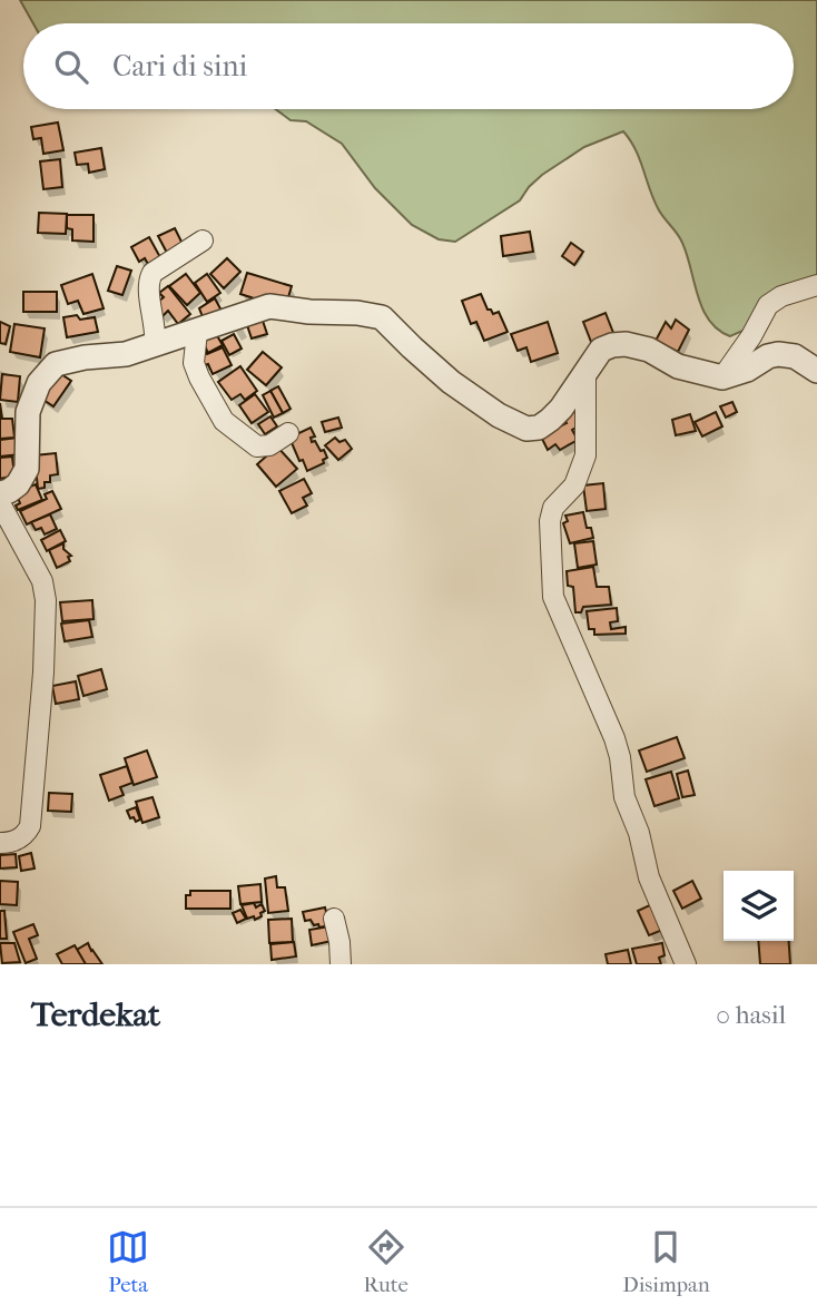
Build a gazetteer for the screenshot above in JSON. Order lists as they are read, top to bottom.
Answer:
{
  "page": {
    "search": "Cari di sini",
    "heading": ["Terdekat", "0 hasil"],
    "nav": ["Peta", "Rute", "Disimpan"]
  }
}
